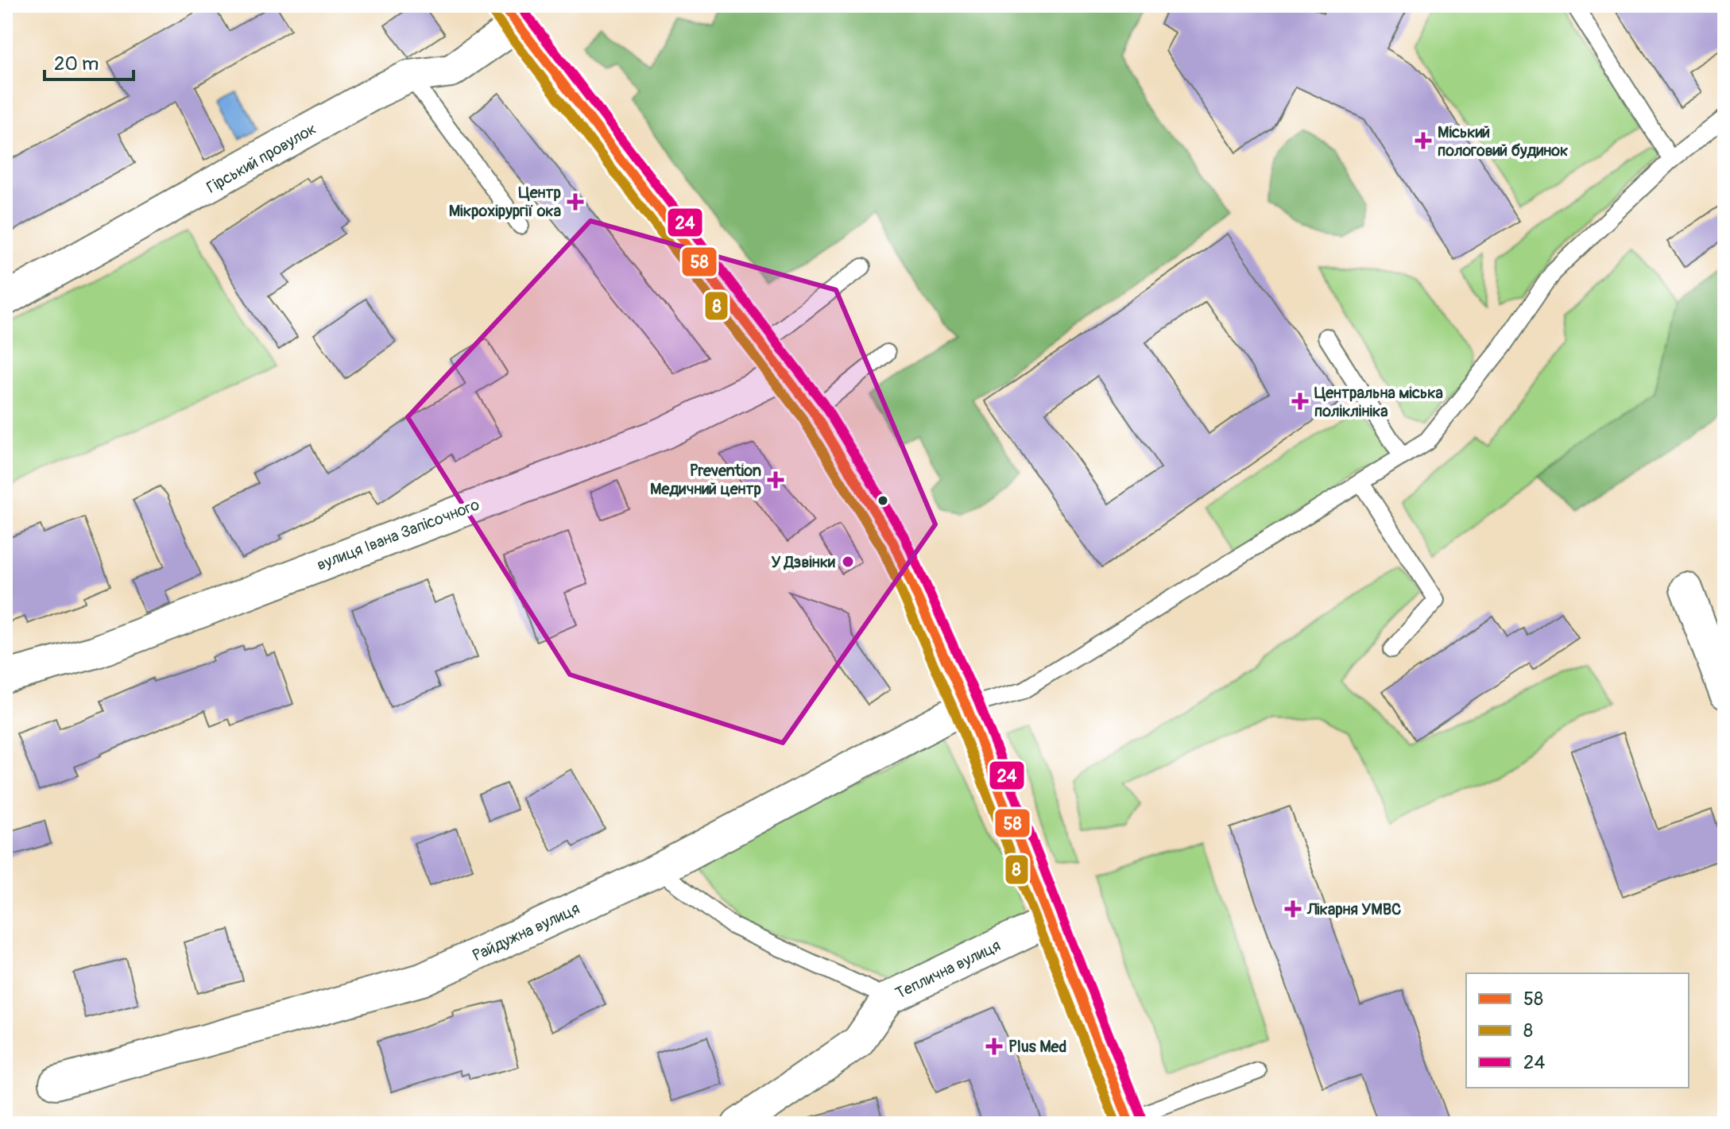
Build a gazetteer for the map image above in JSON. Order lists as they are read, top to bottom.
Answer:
{
  "streets": {
    "street": [
      "Гірський провулок",
      "вулиця Івана Запісочного",
      "Райдужна вулиця",
      "Теплична вулиця"
    ]
  },
  "places": {
    "health": [
      "Міський пологовий будинок",
      "Центр Мікрохірургії ока",
      "Центральна міська поліклініка",
      "Prevention Медичний центр",
      "Лікарня УМВС",
      "Plus Med"
    ],
    "other": ["У Дзвінки"]
  },
  "lines": ["transit line 58", "transit line 24", "transit line 8"],
  "legend": ["58", "8", "24"],
  "scale_bar": "20 m"
}
